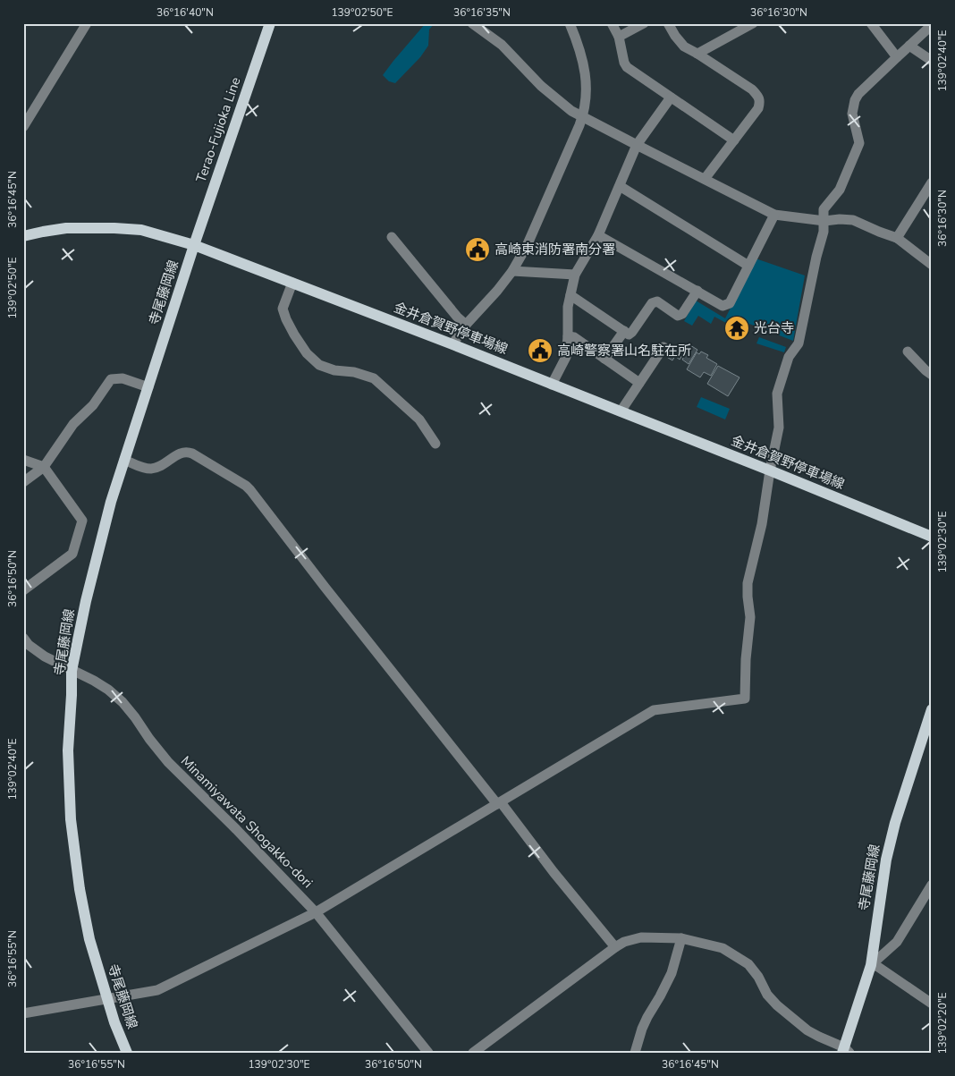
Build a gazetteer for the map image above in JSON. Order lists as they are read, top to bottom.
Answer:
{
  "streets": {
    "main road": ["Terao-Fujioka Line", "寺尾藤岡線", "金井倉賀野停車場線"],
    "street": ["Minamiyawata Shogakko-dori"]
  },
  "crossings": [
    ["Terao-Fujioka Line", "寺尾藤岡線"],
    ["Terao-Fujioka Line", "金井倉賀野停車場線"],
    ["寺尾藤岡線", "金井倉賀野停車場線"],
    ["寺尾藤岡線", "Minamiyawata Shogakko-dori"]
  ],
  "places": {
    "public building": ["高崎東消防署南分署", "高崎警察署山名駐在所"],
    "temple": ["光台寺"]
  },
  "coordinates": [
    "36°16'40\"N",
    "139°02'50\"E",
    "36°16'35\"N",
    "36°16'30\"N",
    "139°02'40\"E",
    "36°16'45\"N",
    "139°02'30\"E",
    "36°16'50\"N",
    "36°16'55\"N",
    "139°02'20\"E"
  ]
}
